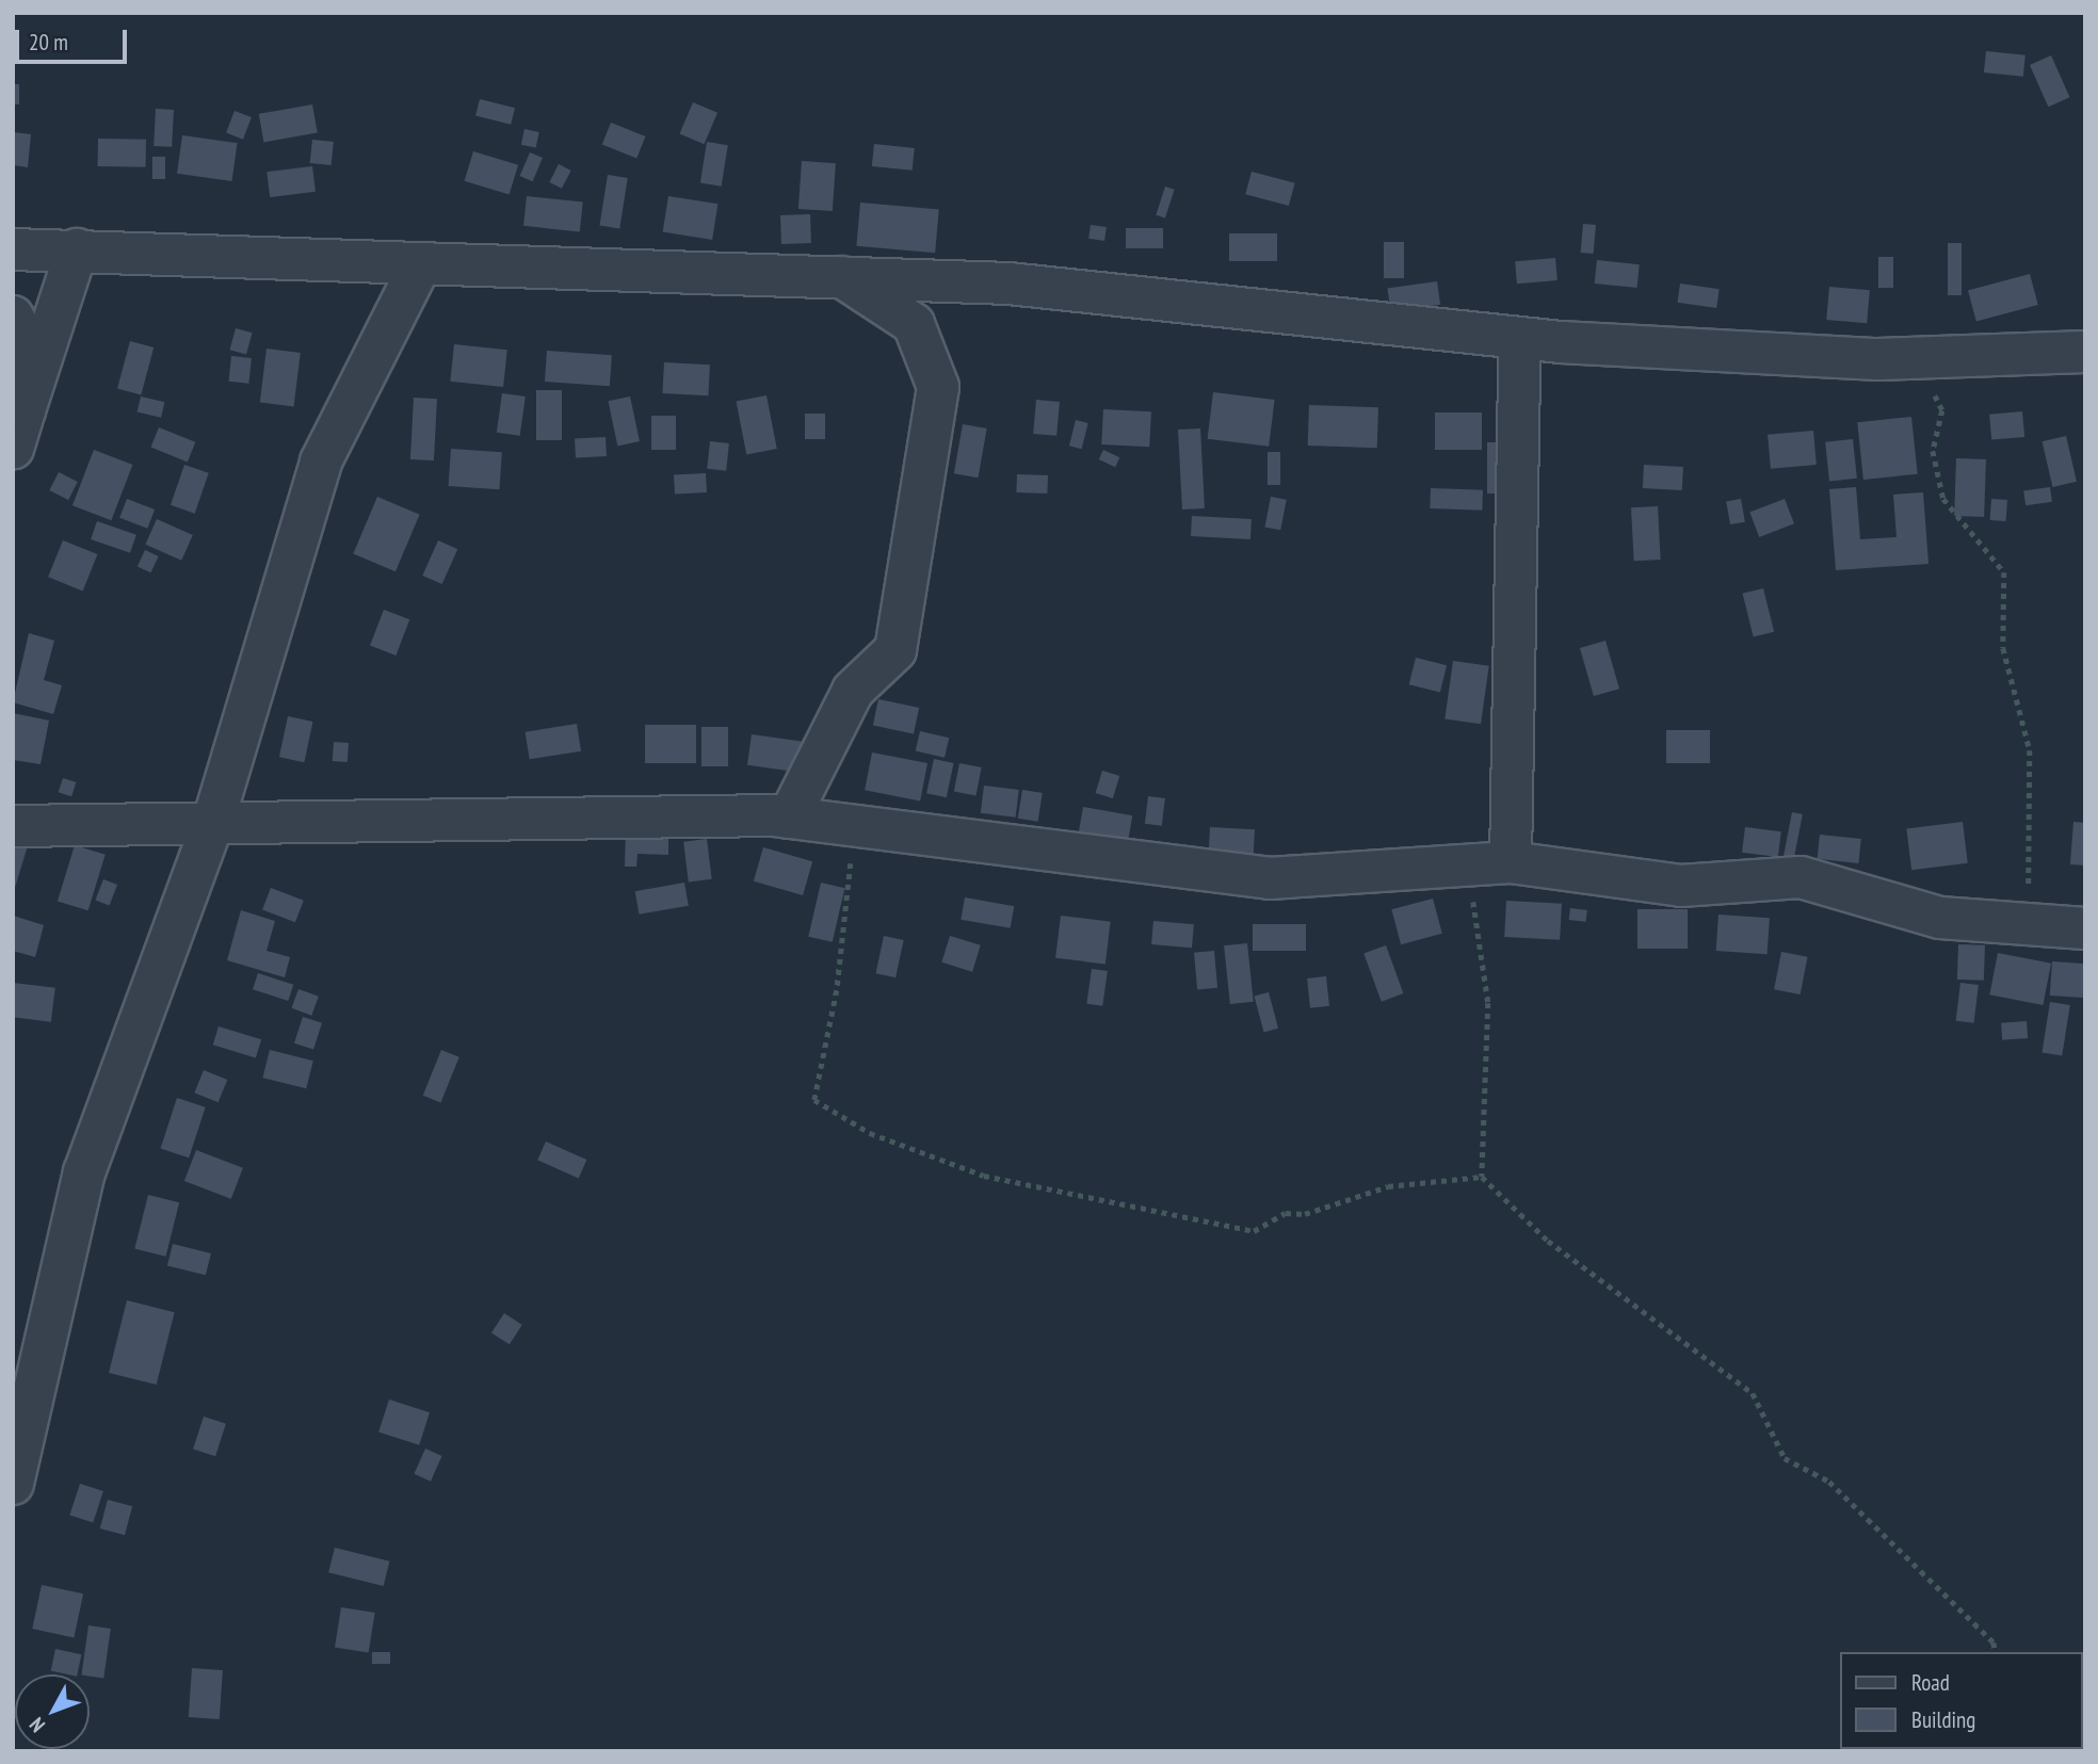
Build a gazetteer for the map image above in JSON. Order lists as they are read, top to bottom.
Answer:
{
  "legend": ["Road", "Building"],
  "scale_bar": "20 m",
  "north": "bottom left"
}
